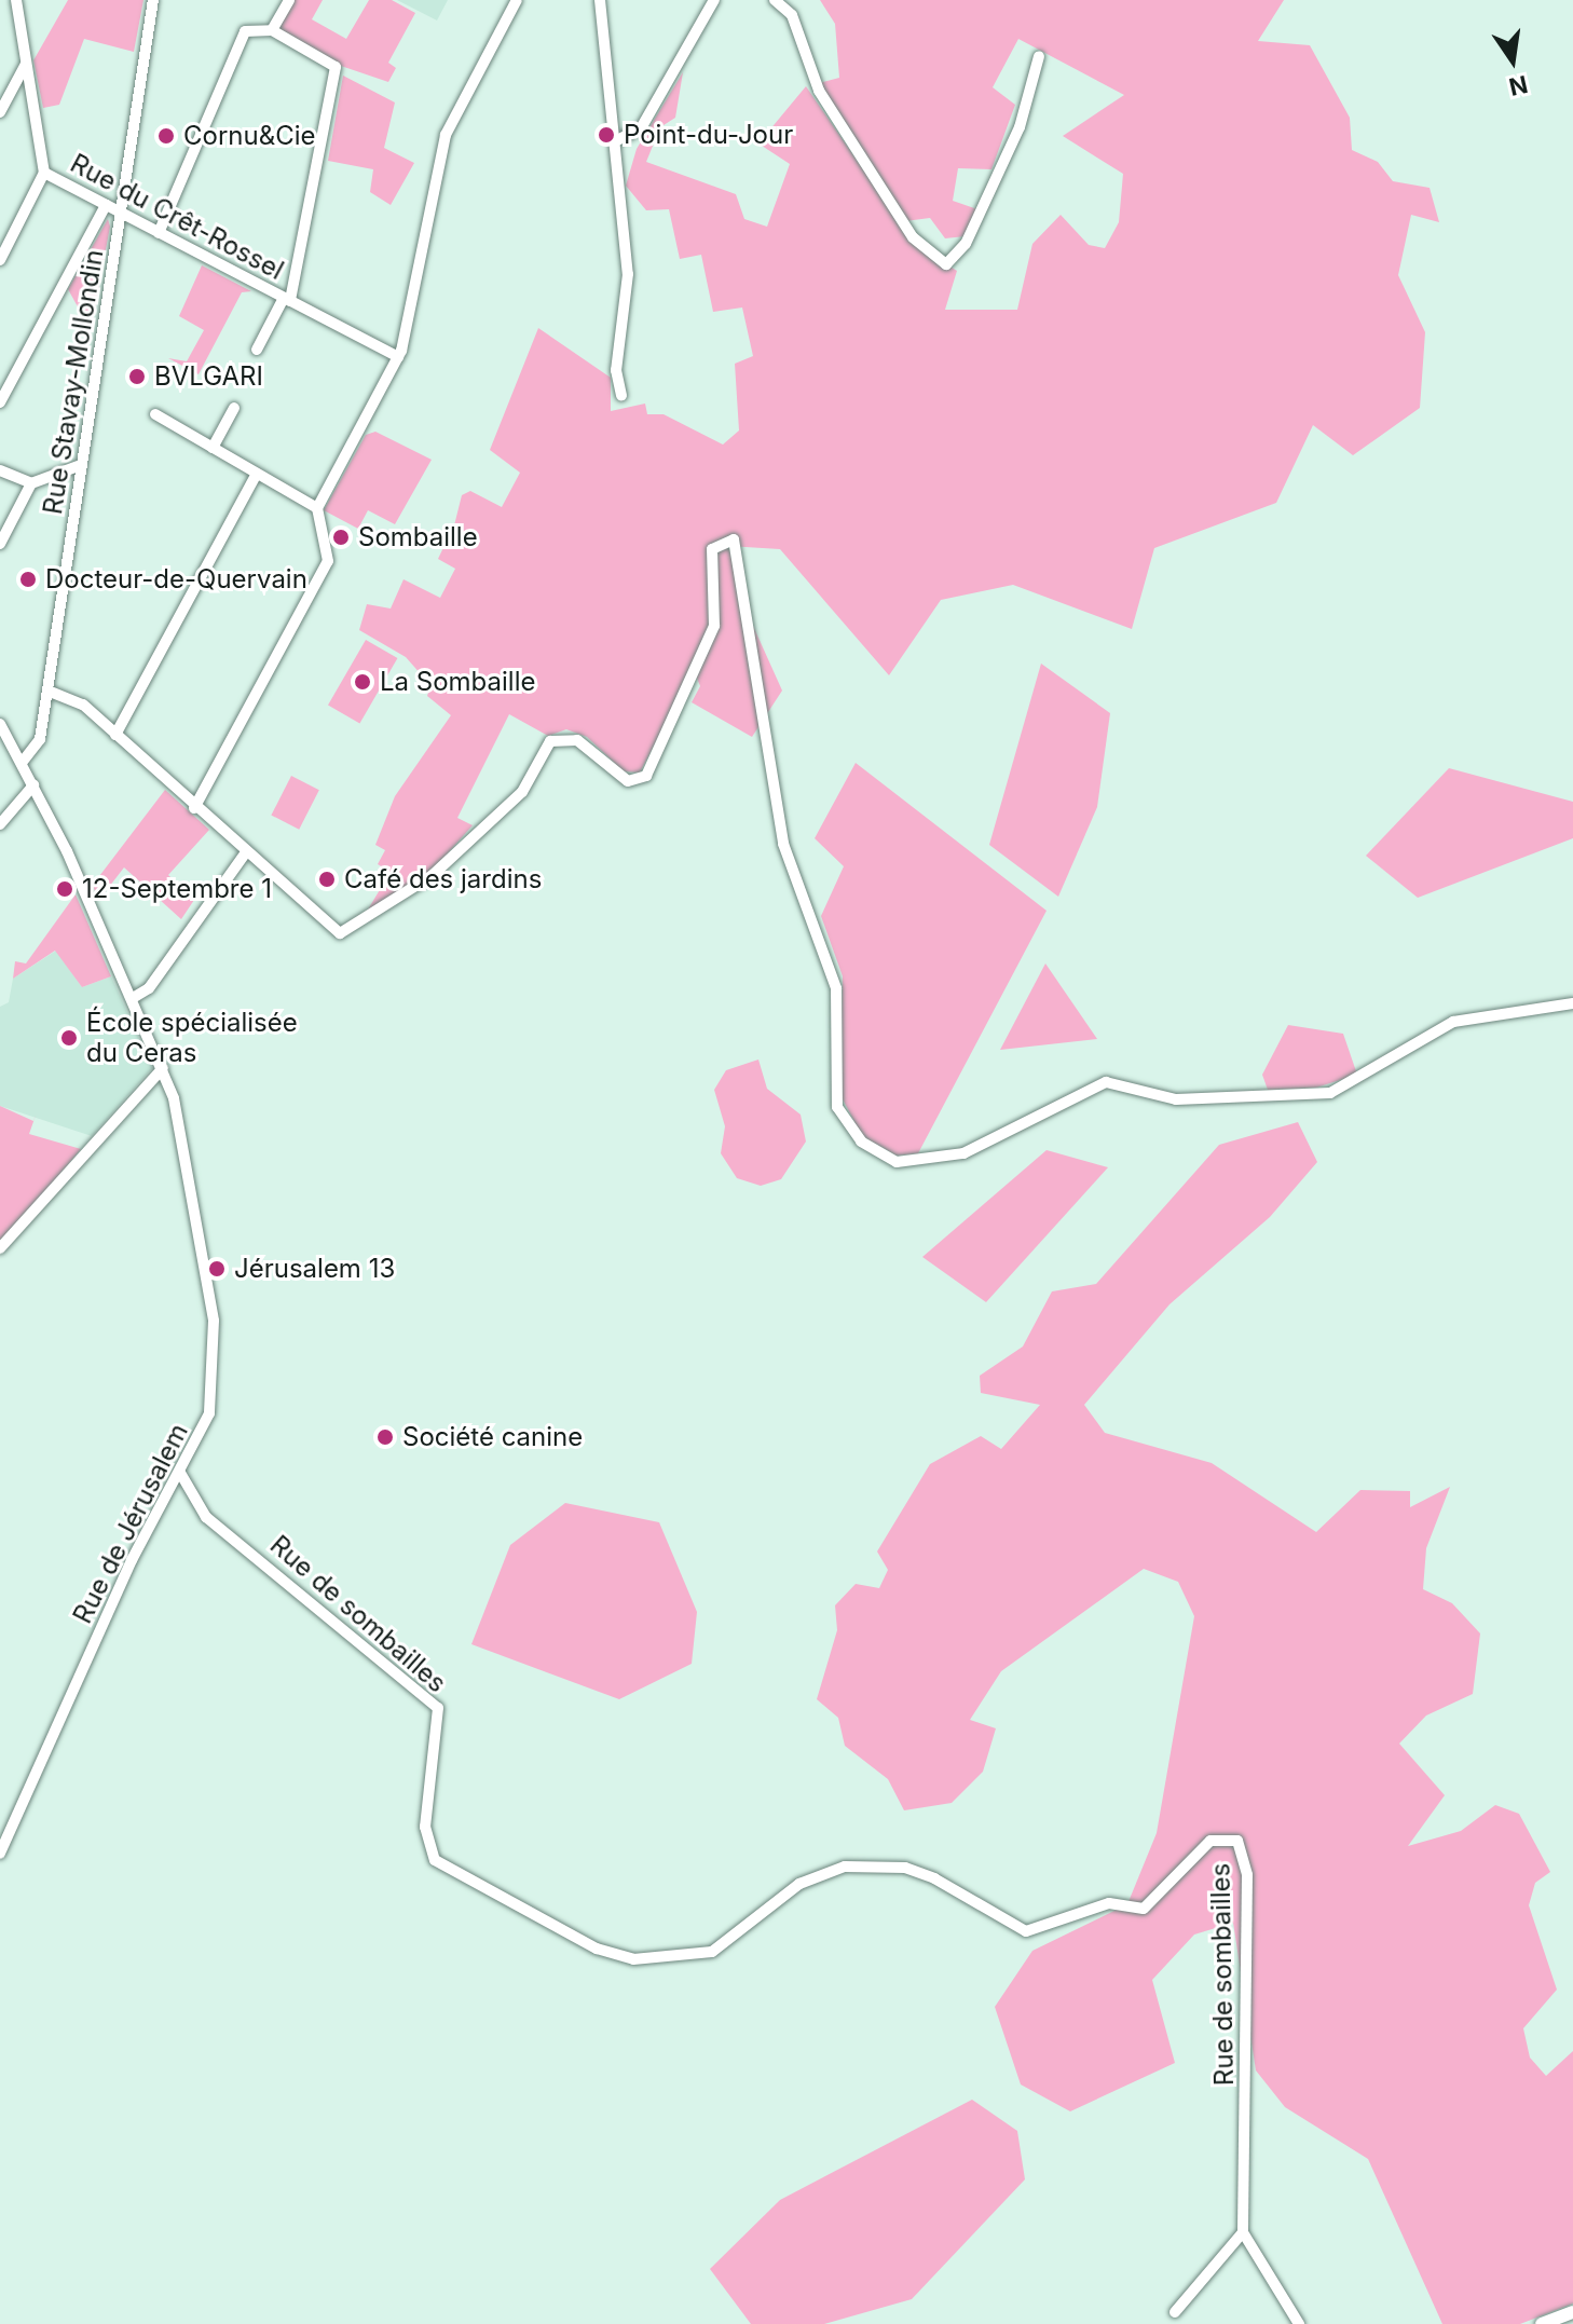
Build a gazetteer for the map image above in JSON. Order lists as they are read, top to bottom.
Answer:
{
  "streets": {
    "street": [
      "Rue du Crêt-Rossel",
      "Rue Stavay-Mollondin",
      "Rue de Jérusalem",
      "Rue de sombailles"
    ]
  },
  "crossings": [
    ["Rue du Crêt-Rossel", "Rue Stavay-Mollondin"],
    ["Rue Stavay-Mollondin", "Rue de Jérusalem"],
    ["Rue de Jérusalem", "Rue de sombailles"]
  ],
  "places": [
    "Point-du-Jour",
    "Cornu&Cie",
    "BVLGARI",
    "Sombaille",
    "Docteur-de-Quervain",
    "La Sombaille",
    "Café des jardins",
    "12-Septembre 1",
    "École spécialisée du Ceras",
    "Jérusalem 13",
    "Société canine"
  ],
  "north": "bottom"
}
